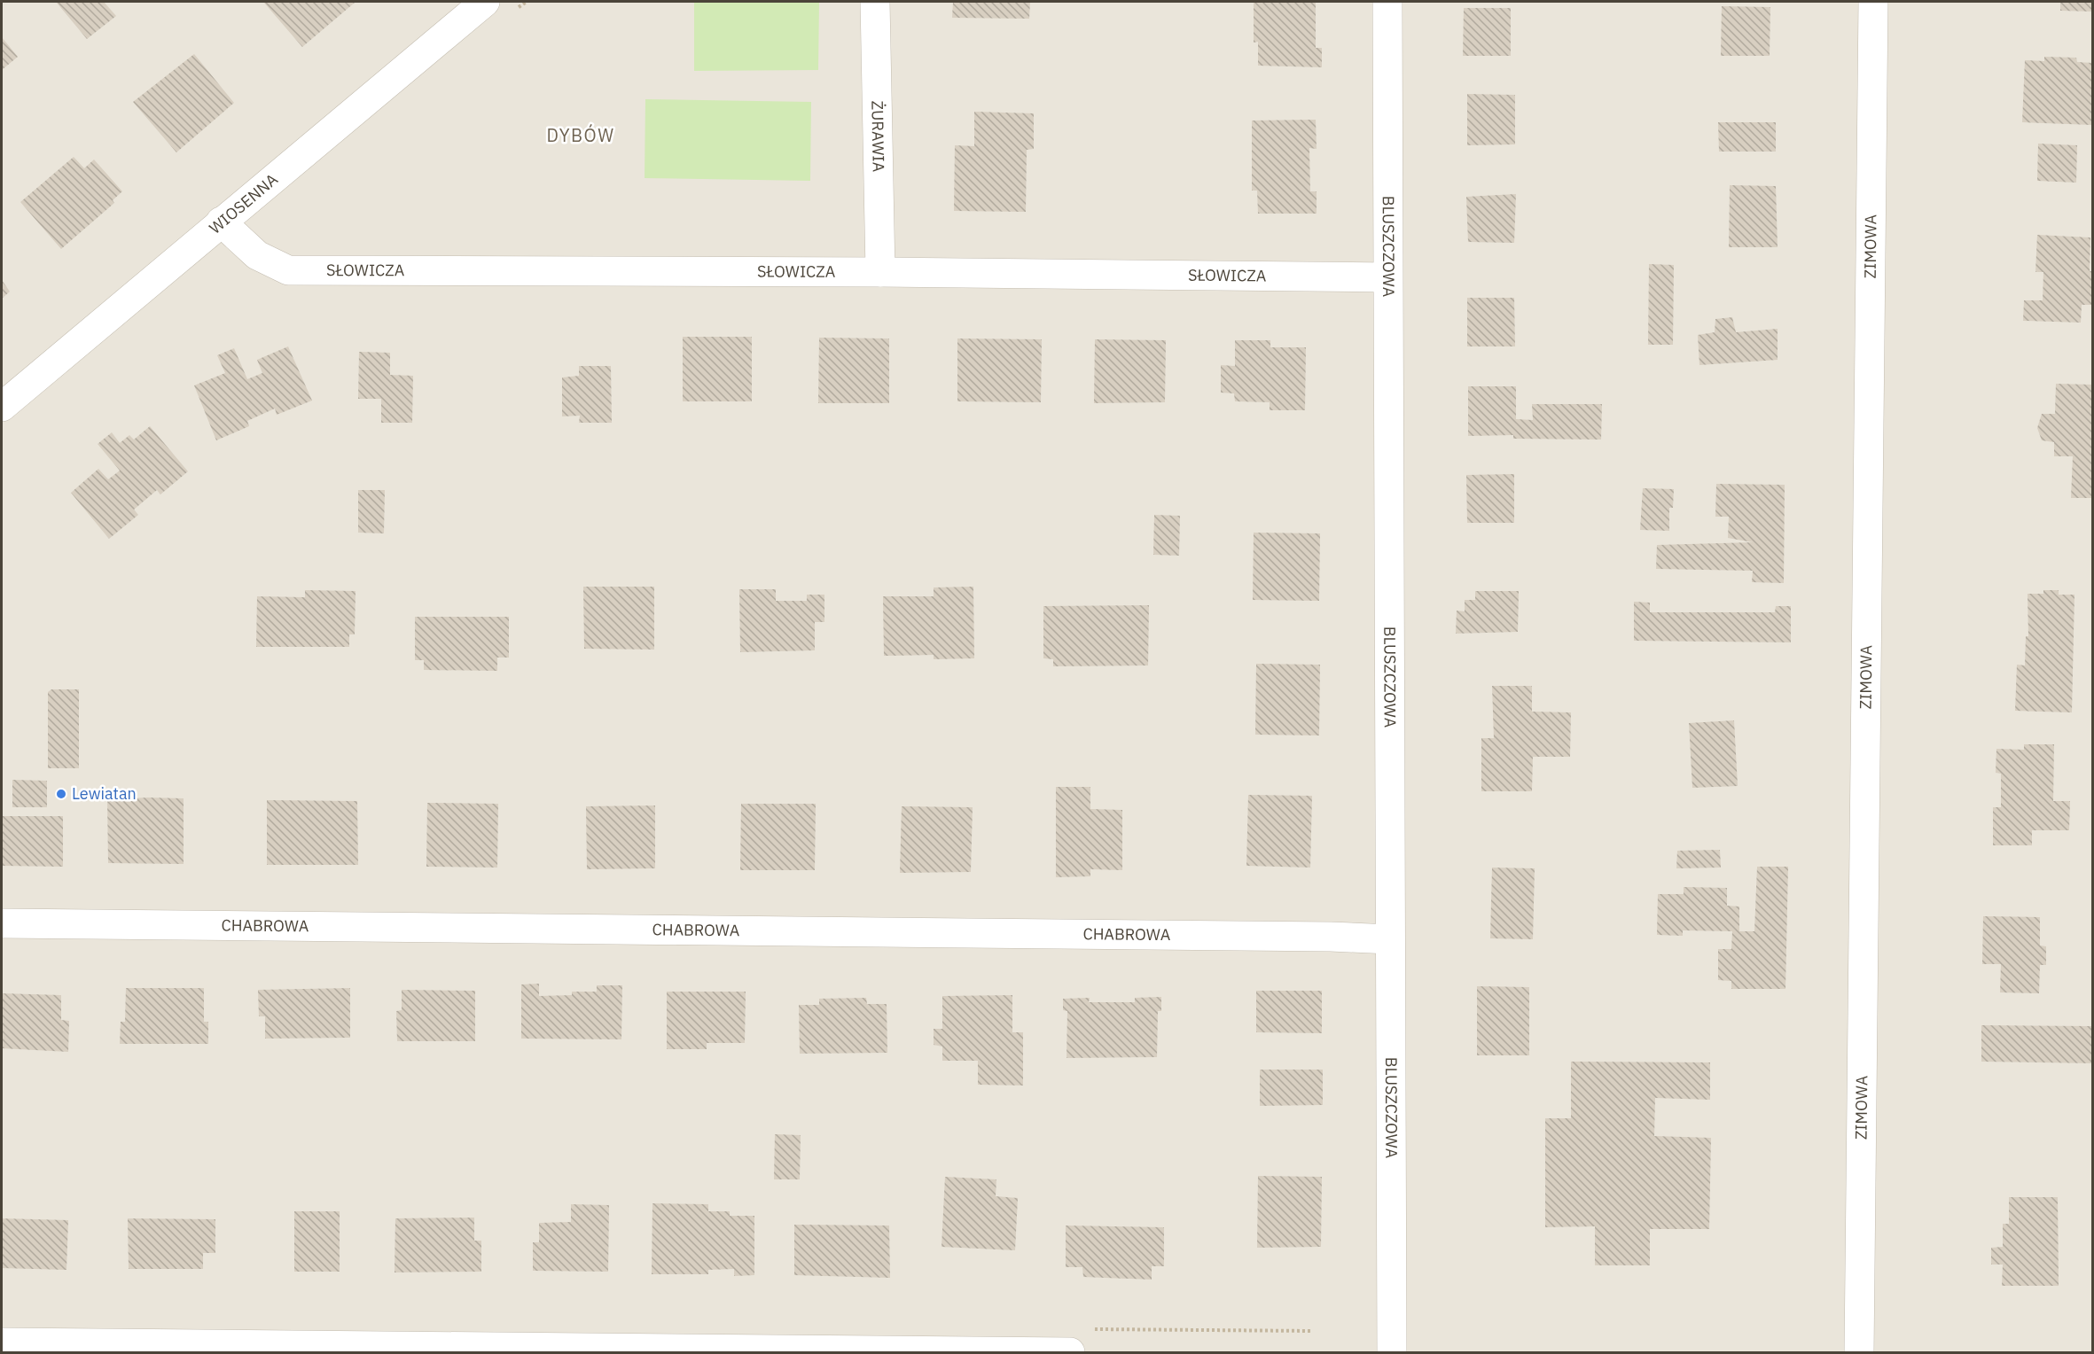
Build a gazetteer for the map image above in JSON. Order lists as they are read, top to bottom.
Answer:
{
  "streets": {
    "street": [
      "ŻURAWIA",
      "WIOSENNA",
      "BLUSZCZOWA",
      "ZIMOWA",
      "SŁOWICZA",
      "CHABROWA"
    ]
  },
  "crossings": [
    ["ŻURAWIA", "SŁOWICZA"],
    ["WIOSENNA", "SŁOWICZA"],
    ["BLUSZCZOWA", "SŁOWICZA"],
    ["BLUSZCZOWA", "CHABROWA"]
  ],
  "districts": ["DYBÓW"],
  "places": ["Lewiatan"]
}
